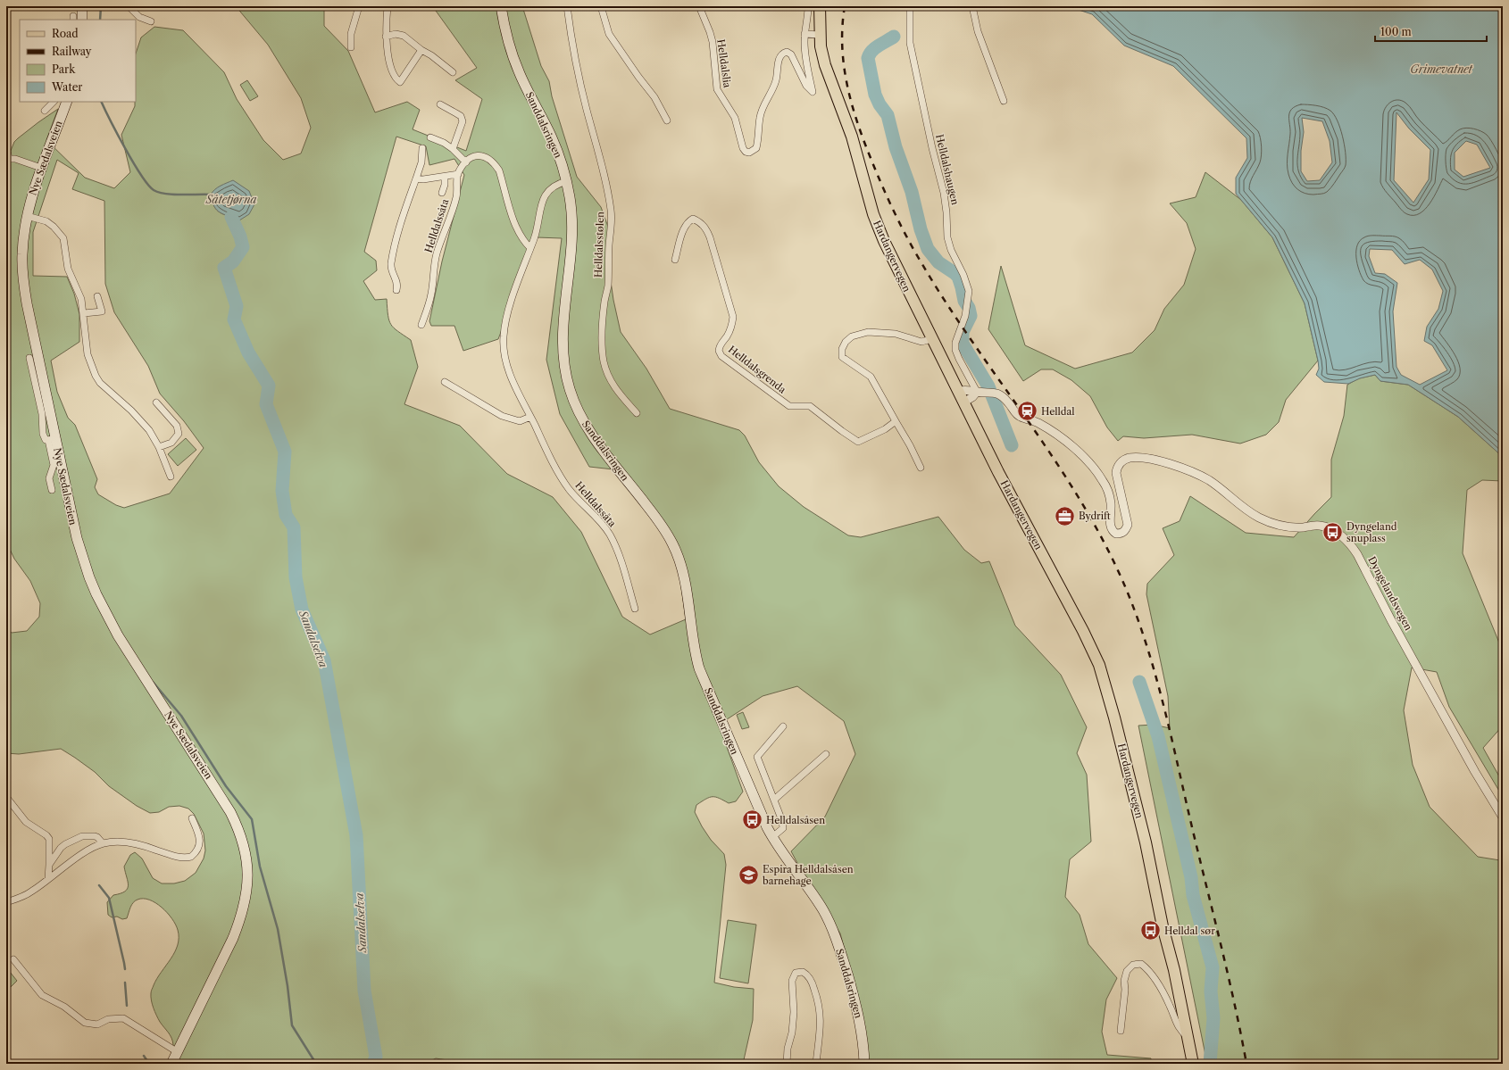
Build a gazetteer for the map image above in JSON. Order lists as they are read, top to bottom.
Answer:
{
  "streets": {
    "main road": ["Sanddalsringen", "Nye Sædalsveien", "Hardangervegen"],
    "street": [
      "Helldalslia",
      "Helldalshaugen",
      "Helldalssåta",
      "Helldalsstølen",
      "Helldalsgrenda",
      "Dyngelandsvegen"
    ]
  },
  "crossings": [
    ["Sanddalsringen", "Helldalssåta"],
    ["Helldalshaugen", "Dyngelandsvegen"],
    ["Hardangervegen", "Dyngelandsvegen"]
  ],
  "water": ["Grimevatnet", "Såtetjørna", "Sandalselva"],
  "places": {
    "station": ["Helldal"],
    "office": ["Bydrift"],
    "bus stop": ["Dyngeland snuplass", "Helldalsåsen", "Helldal sør"],
    "school or university": ["Espira Helldalsåsen barnehage"]
  },
  "legend": [
    "Road",
    "Railway",
    "Park",
    "Water"
  ],
  "scale_bar": "100 m"
}
